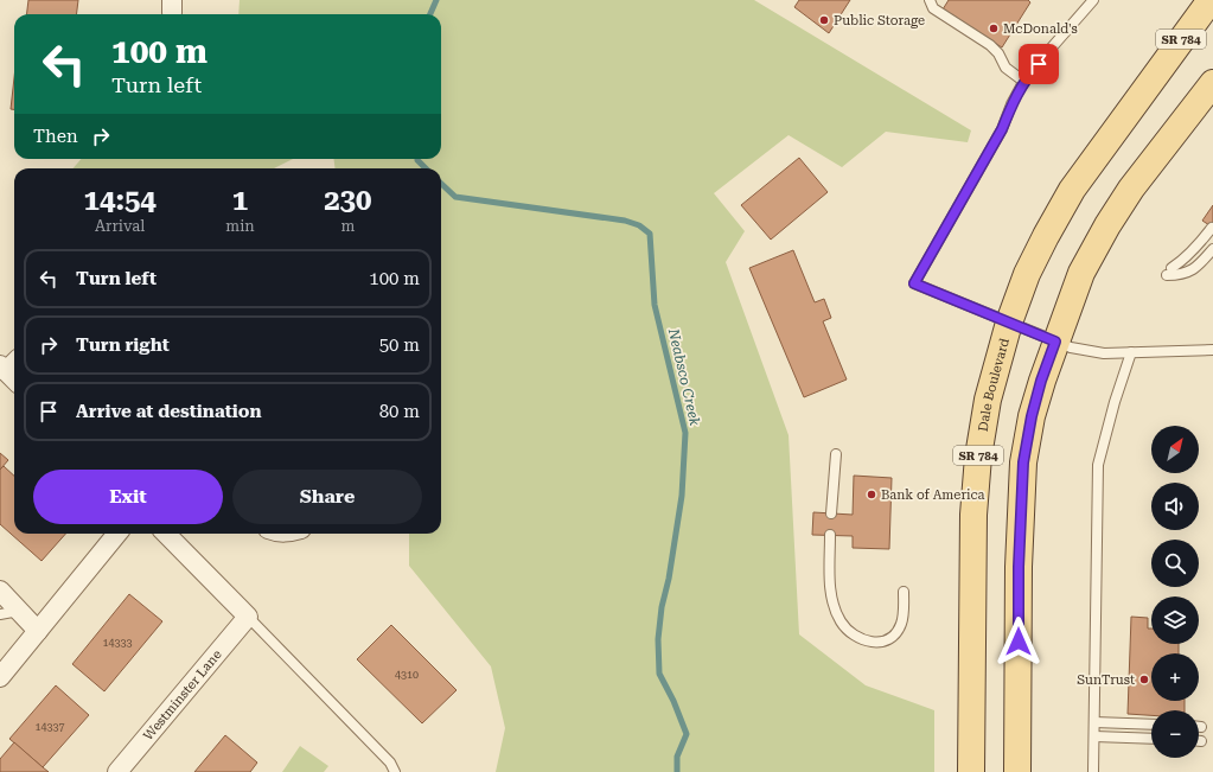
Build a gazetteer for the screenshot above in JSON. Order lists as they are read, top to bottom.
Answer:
{
  "streets": {
    "main road": ["SR 784", "Dale Boulevard"],
    "street": ["Westminster Lane"]
  },
  "water": ["Neabsco Creek"],
  "places": [
    "Public Storage",
    "McDonald's",
    "Bank of America",
    "SunTrust"
  ],
  "house_numbers": ["14333", "4310", "14337"],
  "north": "top right",
  "page": {
    "turn": ["100 m", "Turn left"],
    "then": "Then",
    "eta": [
      "14:54",
      "Arrival",
      "1",
      "min",
      "230",
      "m"
    ],
    "list": [
      {
        "name": "Turn left",
        "value": "100 m"
      },
      {
        "name": "Turn right",
        "value": "50 m"
      },
      {
        "name": "Arrive at destination",
        "value": "80 m"
      }
    ],
    "map_buttons": ["+", "−"],
    "buttons": ["Exit", "Share"]
  }
}
